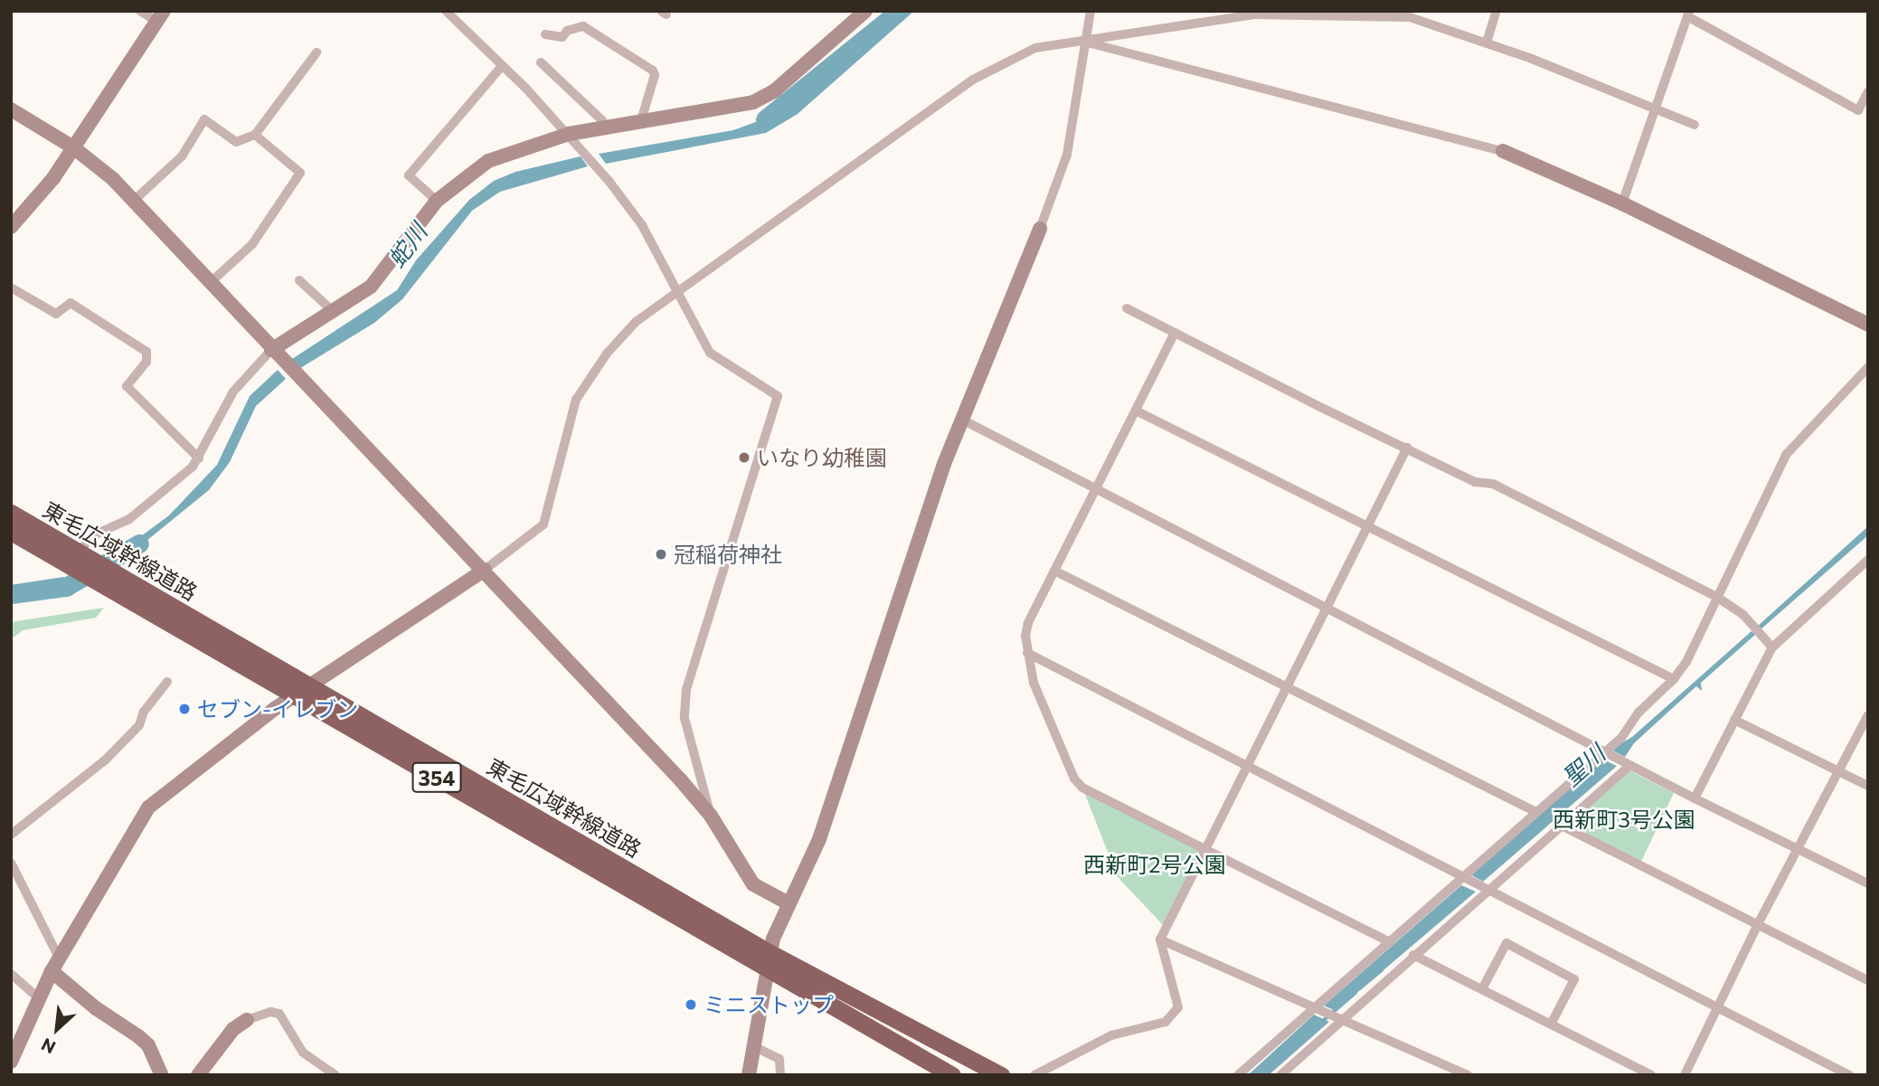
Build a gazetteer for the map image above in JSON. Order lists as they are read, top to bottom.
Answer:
{
  "streets": {
    "highway": ["東毛広域幹線道路", "354"]
  },
  "water": ["蛇川", "聖川"],
  "parks": ["西新町3号公園", "西新町2号公園"],
  "places": [
    "いなり幼稚園",
    "冠稲荷神社",
    "セブン-イレブン",
    "ミニストップ"
  ],
  "north": "bottom left"
}
